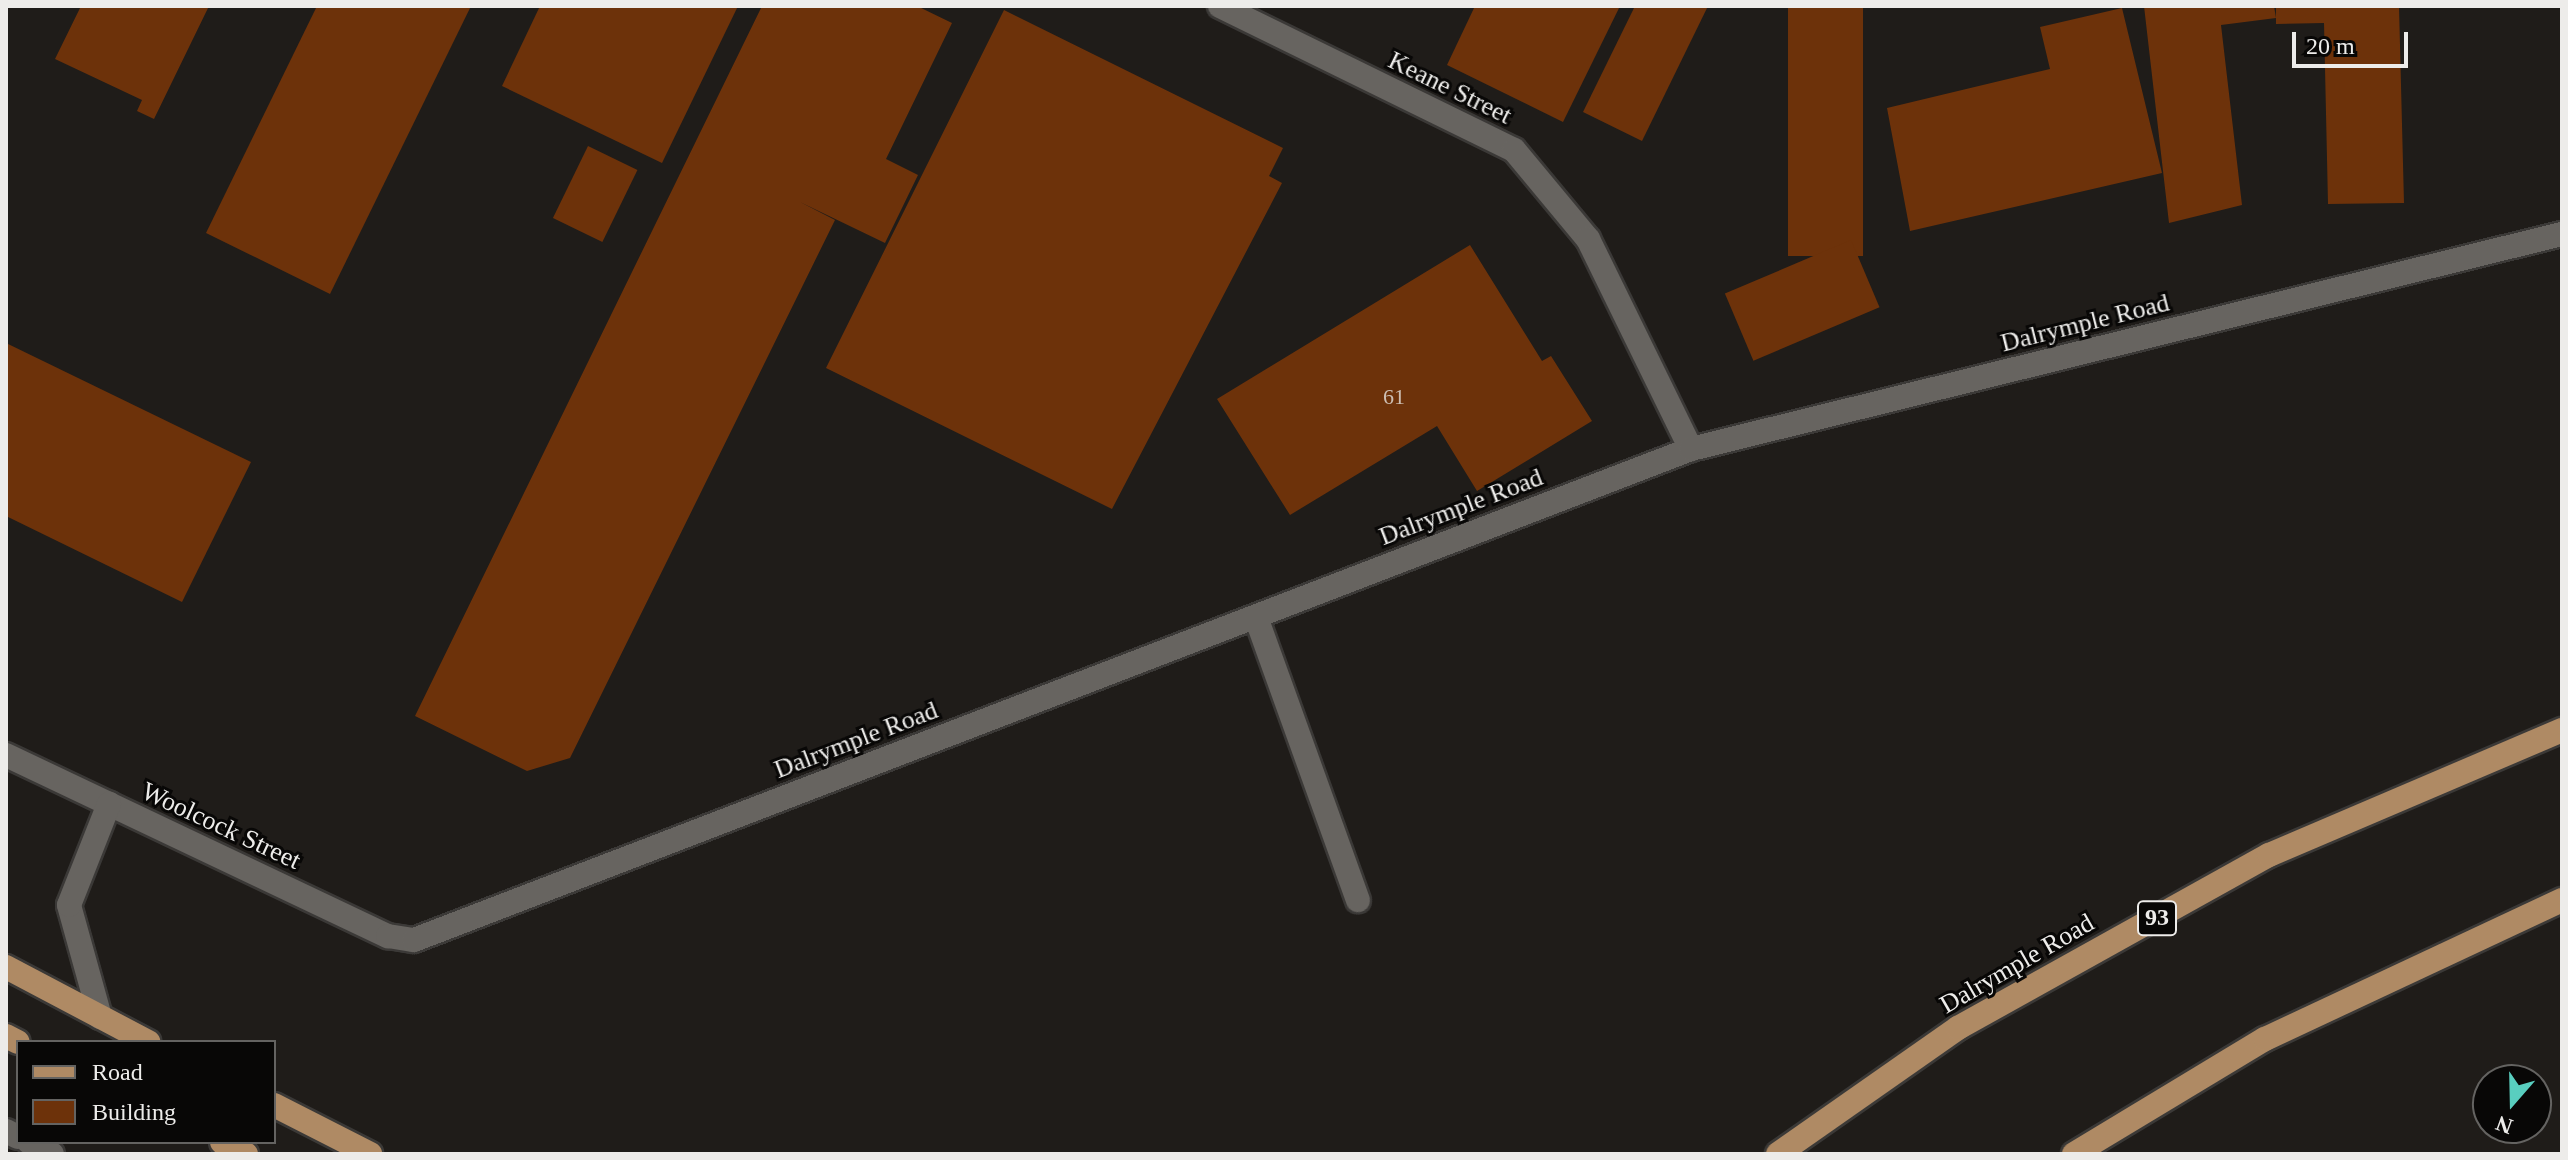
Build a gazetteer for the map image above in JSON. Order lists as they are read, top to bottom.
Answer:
{
  "streets": {
    "main road": ["Dalrymple Road", "93"],
    "street": ["Keane Street", "Woolcock Street"]
  },
  "crossings": [
    ["Keane Street", "Dalrymple Road"],
    ["Dalrymple Road", "Woolcock Street"]
  ],
  "house_numbers": ["61"],
  "legend": ["Road", "Building"],
  "scale_bar": "20 m",
  "north": "bottom"
}
